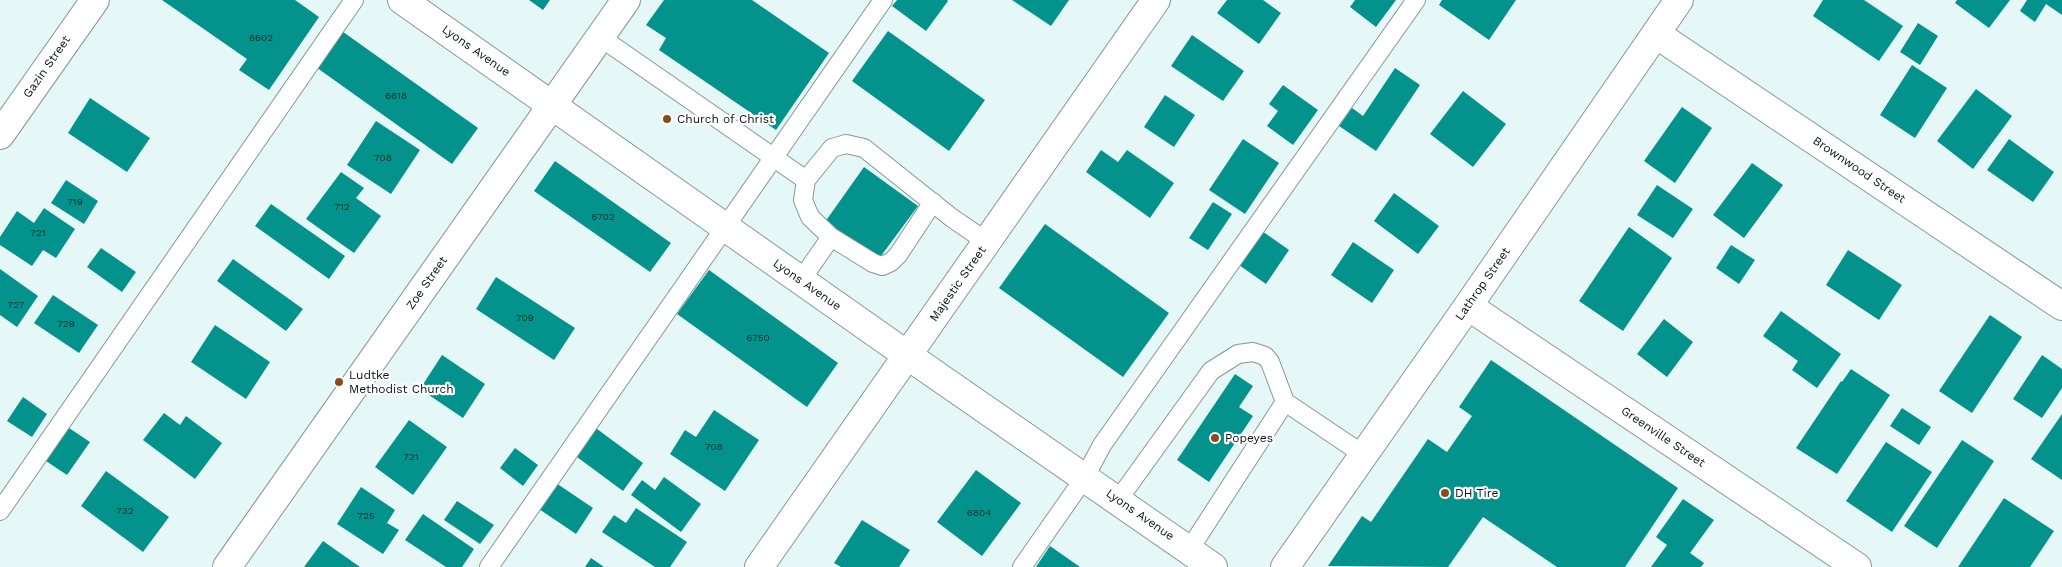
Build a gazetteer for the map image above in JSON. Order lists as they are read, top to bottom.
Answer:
{
  "streets": {
    "street": [
      "Lyons Avenue",
      "Gazin Street",
      "Brownwood Street",
      "Zoe Street",
      "Majestic Street",
      "Lathrop Street",
      "Greenville Street"
    ]
  },
  "crossings": [
    ["Lyons Avenue", "Zoe Street"],
    ["Lyons Avenue", "Majestic Street"],
    ["Brownwood Street", "Lathrop Street"],
    ["Lathrop Street", "Greenville Street"]
  ],
  "places": [
    "Church of Christ",
    "Ludtke Methodist Church",
    "Popeyes",
    "DH Tire"
  ],
  "house_numbers": [
    "6602",
    "6618",
    "708",
    "719",
    "712",
    "6702",
    "721",
    "727",
    "709",
    "729",
    "6750",
    "708",
    "721",
    "732",
    "6804",
    "725"
  ]
}
